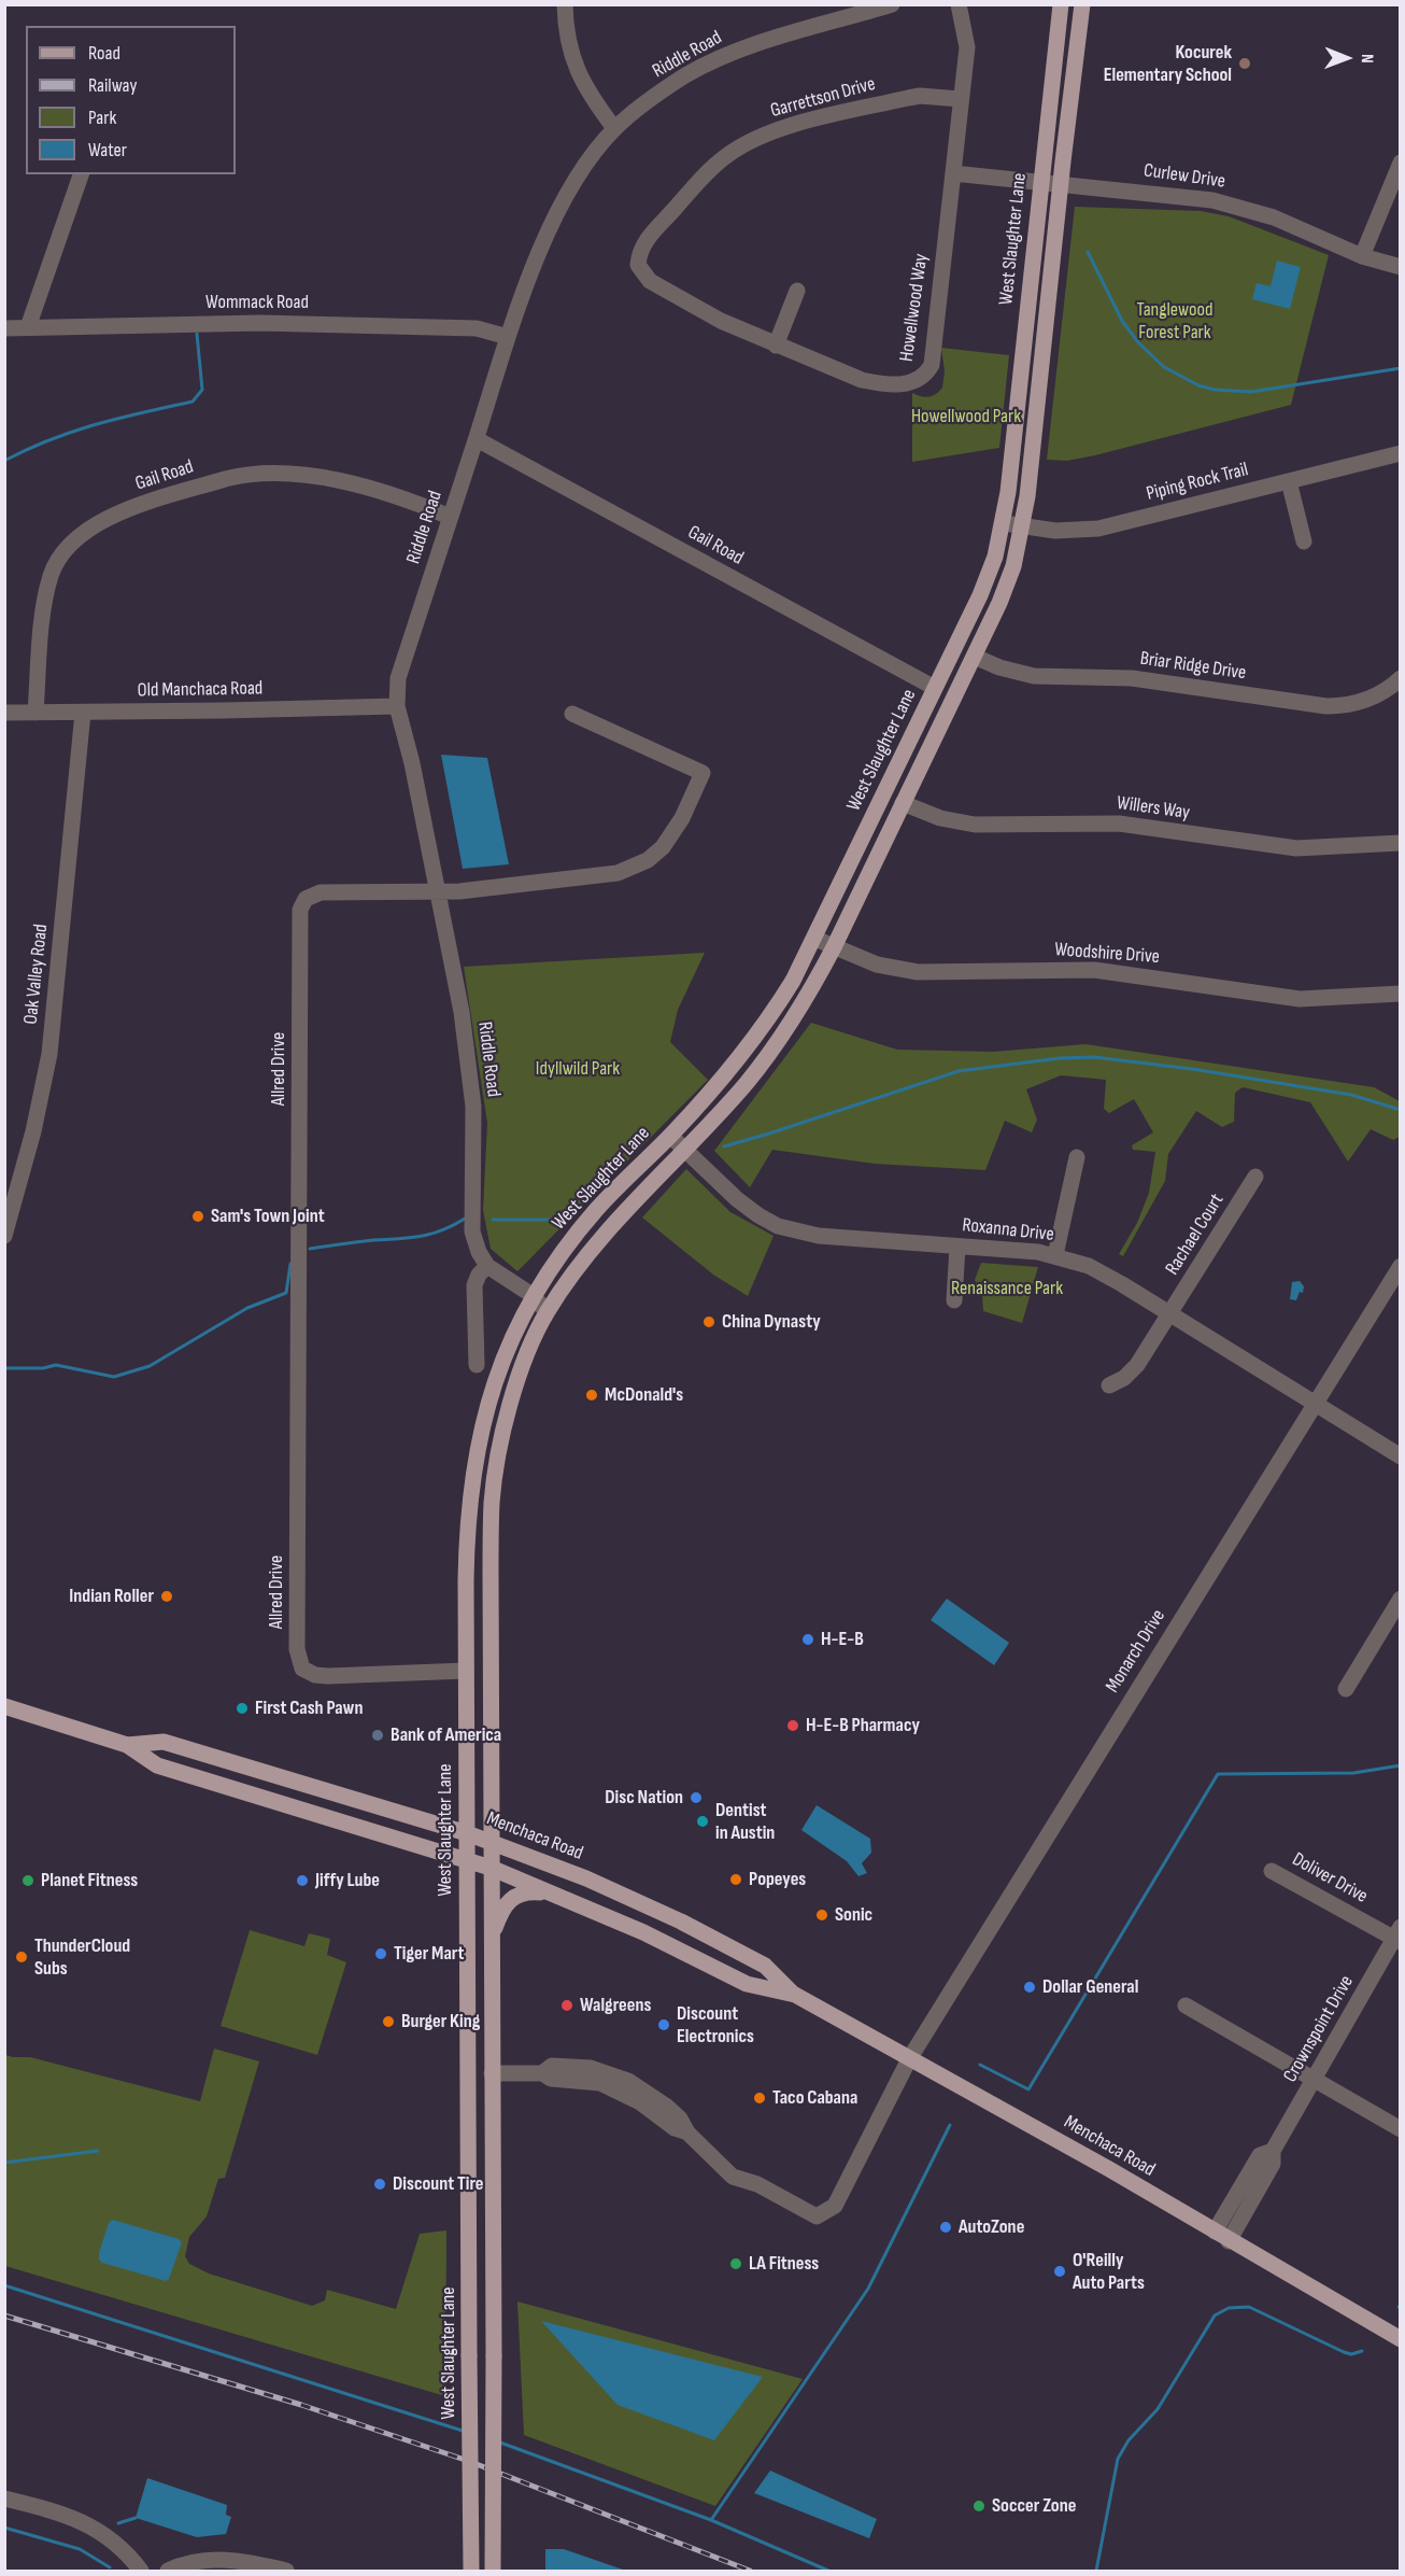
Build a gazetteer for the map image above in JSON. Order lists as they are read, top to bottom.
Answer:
{
  "streets": {
    "main road": ["West Slaughter Lane", "Menchaca Road"],
    "street": [
      "Riddle Road",
      "Garrettson Drive",
      "Curlew Drive",
      "Wommack Road",
      "Howellwood Way",
      "Gail Road",
      "Piping Rock Trail",
      "Briar Ridge Drive",
      "Old Manchaca Road",
      "Willers Way",
      "Woodshire Drive",
      "Oak Valley Road",
      "Allred Drive",
      "Roxanna Drive",
      "Rachael Court",
      "Monarch Drive",
      "Doliver Drive",
      "Crownspoint Drive"
    ]
  },
  "crossings": [
    ["Riddle Road", "Wommack Road"],
    ["Riddle Road", "Gail Road"],
    ["Riddle Road", "Old Manchaca Road"],
    ["Riddle Road", "Allred Drive"],
    ["Garrettson Drive", "Howellwood Way"],
    ["Curlew Drive", "West Slaughter Lane"],
    ["Curlew Drive", "Howellwood Way"],
    ["West Slaughter Lane", "Gail Road"],
    ["West Slaughter Lane", "Piping Rock Trail"],
    ["West Slaughter Lane", "Briar Ridge Drive"],
    ["West Slaughter Lane", "Willers Way"],
    ["West Slaughter Lane", "Woodshire Drive"],
    ["West Slaughter Lane", "Allred Drive"],
    ["West Slaughter Lane", "Roxanna Drive"],
    ["West Slaughter Lane", "Monarch Drive"],
    ["West Slaughter Lane", "Menchaca Road"],
    ["Gail Road", "Old Manchaca Road"],
    ["Old Manchaca Road", "Oak Valley Road"],
    ["Roxanna Drive", "Rachael Court"],
    ["Roxanna Drive", "Monarch Drive"],
    ["Monarch Drive", "Menchaca Road"],
    ["Menchaca Road", "Crownspoint Drive"],
    ["Doliver Drive", "Crownspoint Drive"]
  ],
  "parks": [
    "Tanglewood Forest Park",
    "Howellwood Park",
    "Idyllwild Park",
    "Renaissance Park"
  ],
  "places": [
    "Kocurek Elementary School",
    "Sam's Town Joint",
    "China Dynasty",
    "McDonald's",
    "Indian Roller",
    "H-E-B",
    "First Cash Pawn",
    "H-E-B Pharmacy",
    "Bank of America",
    "Disc Nation",
    "Dentist in Austin",
    "Popeyes",
    "Planet Fitness",
    "Jiffy Lube",
    "Sonic",
    "Tiger Mart",
    "ThunderCloud Subs",
    "Dollar General",
    "Walgreens",
    "Burger King",
    "Discount Electronics",
    "Taco Cabana",
    "Discount Tire",
    "AutoZone",
    "LA Fitness",
    "O'Reilly Auto Parts",
    "Soccer Zone"
  ],
  "legend": [
    "Road",
    "Railway",
    "Park",
    "Water"
  ],
  "north": "right"
}
